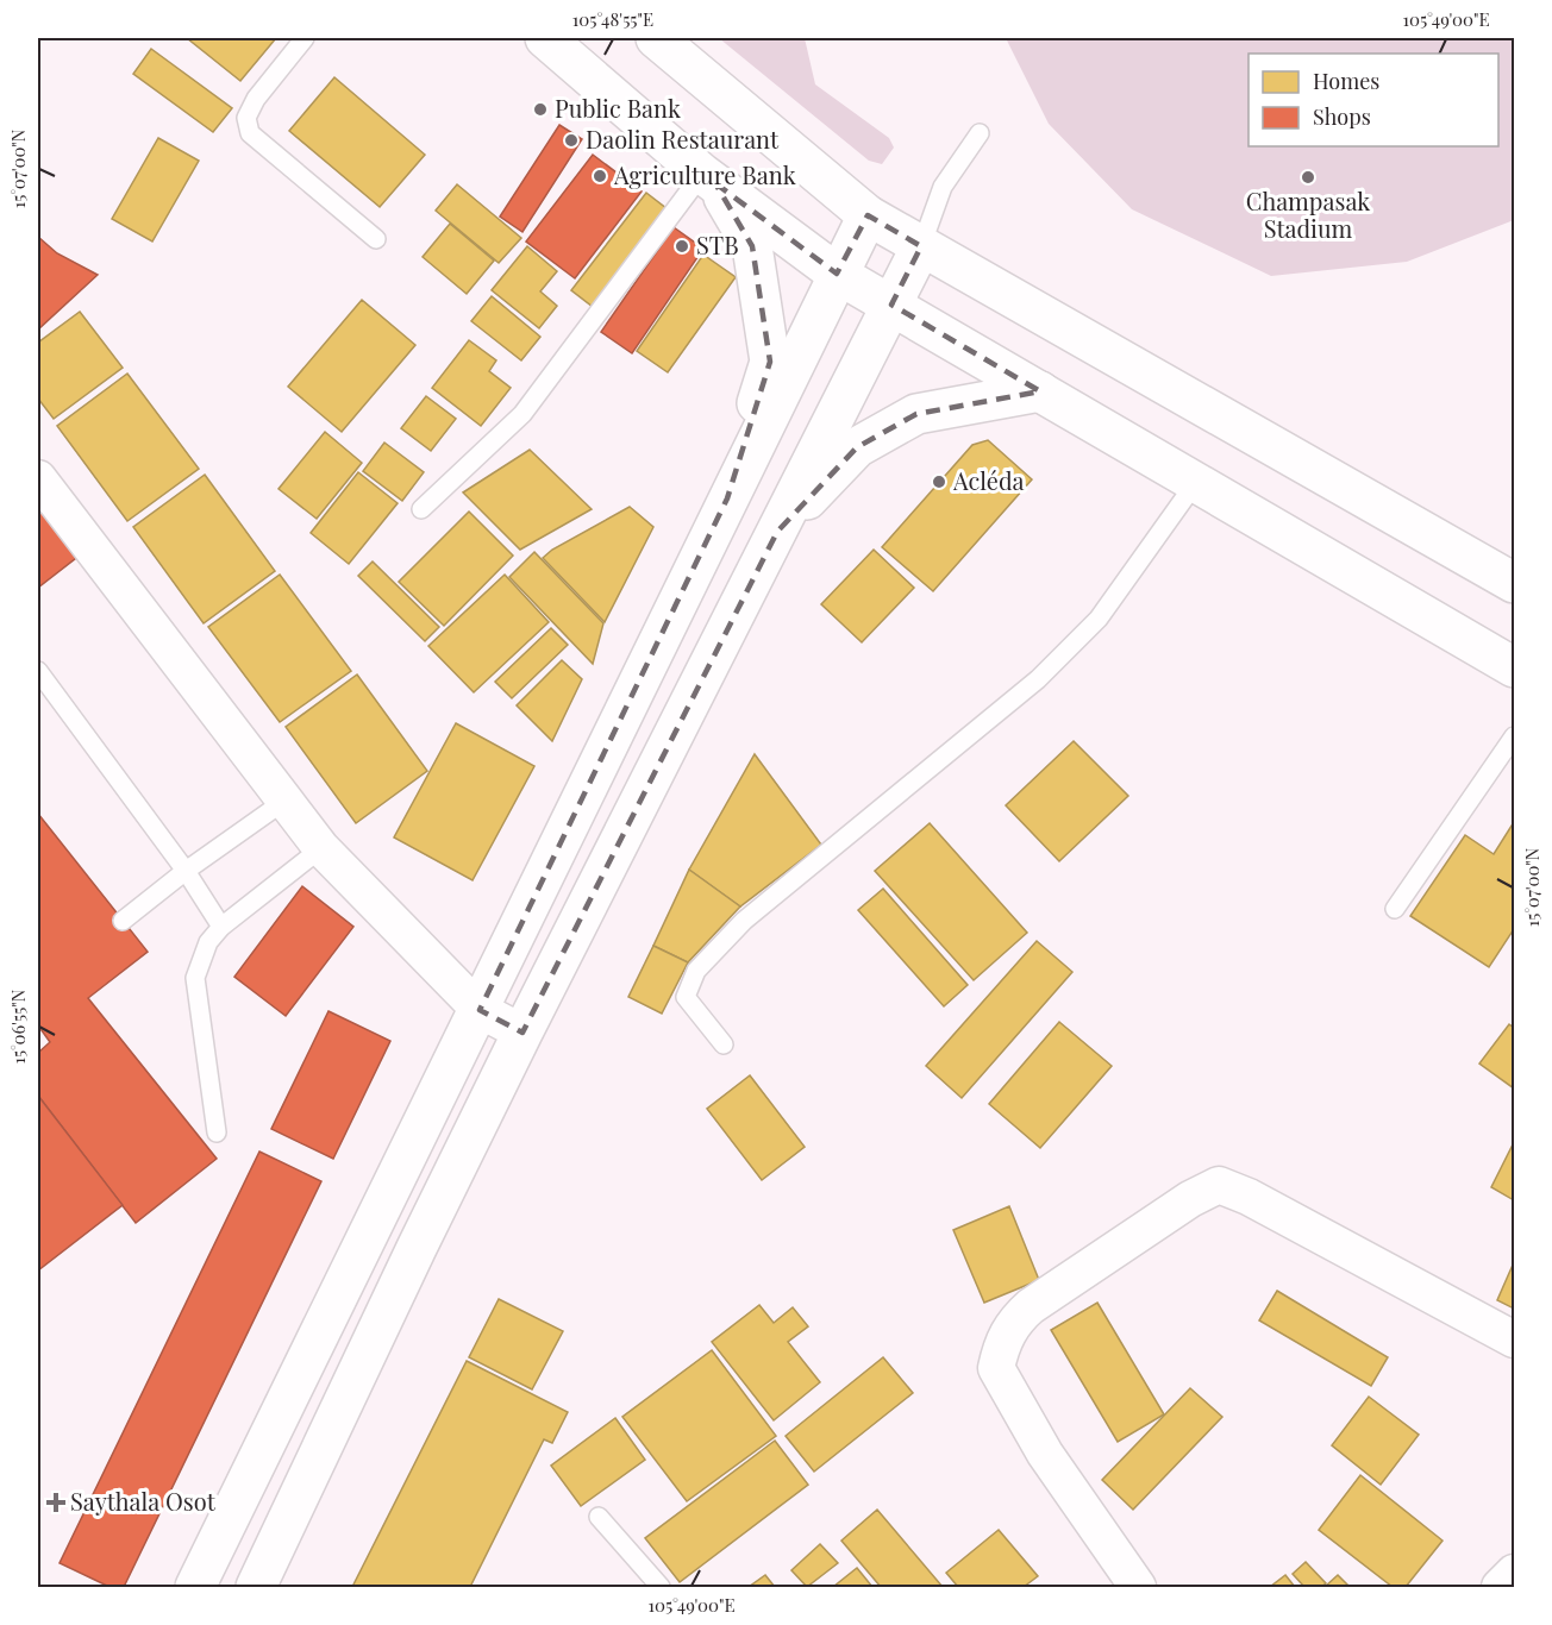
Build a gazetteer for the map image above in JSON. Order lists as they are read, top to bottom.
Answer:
{
  "places": {
    "other": [
      "Public Bank",
      "Daolin Restaurant",
      "Agriculture Bank",
      "Champasak Stadium",
      "STB",
      "Acléda"
    ],
    "health": ["Saythala Osot"]
  },
  "legend": ["Homes", "Shops"],
  "coordinates": [
    "105°48'55\"E",
    "105°49'00\"E",
    "15°07'00\"N",
    "15°06'55\"N"
  ]
}
